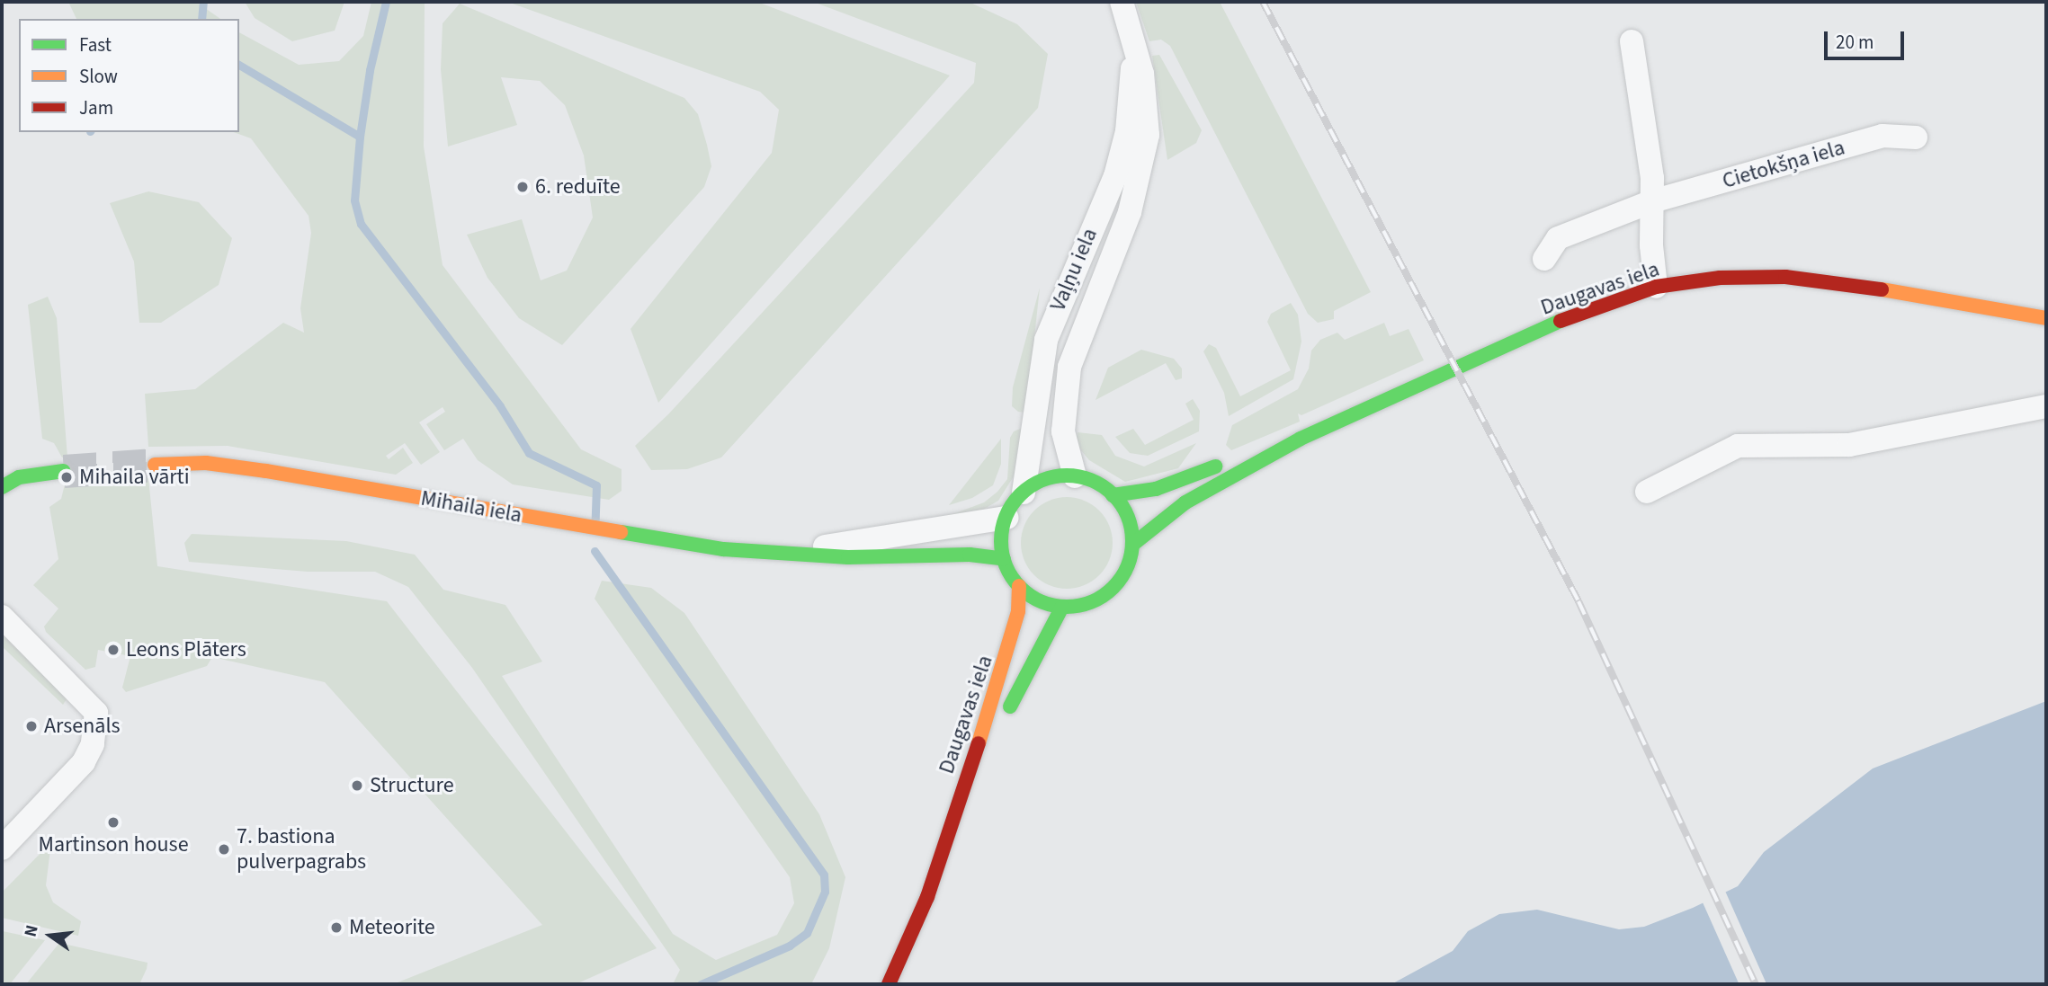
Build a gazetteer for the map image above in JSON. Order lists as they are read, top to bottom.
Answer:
{
  "streets": {
    "main road": ["Daugavas iela", "Mihaila iela"],
    "street": ["Cietokšņa iela", "Vaļņu iela"]
  },
  "crossings": [
    ["Vaļņu iela", "Daugavas iela"],
    ["Vaļņu iela", "Mihaila iela"],
    ["Daugavas iela", "Mihaila iela"]
  ],
  "places": [
    "6. reduīte",
    "Mihaila vārti",
    "Leons Plāters",
    "Arsenāls",
    "Structure",
    "Martinson house",
    "7. bastiona pulverpagrabs",
    "Meteorite"
  ],
  "legend": ["Fast", "Slow", "Jam"],
  "scale_bar": "20 m",
  "north": "left"
}
